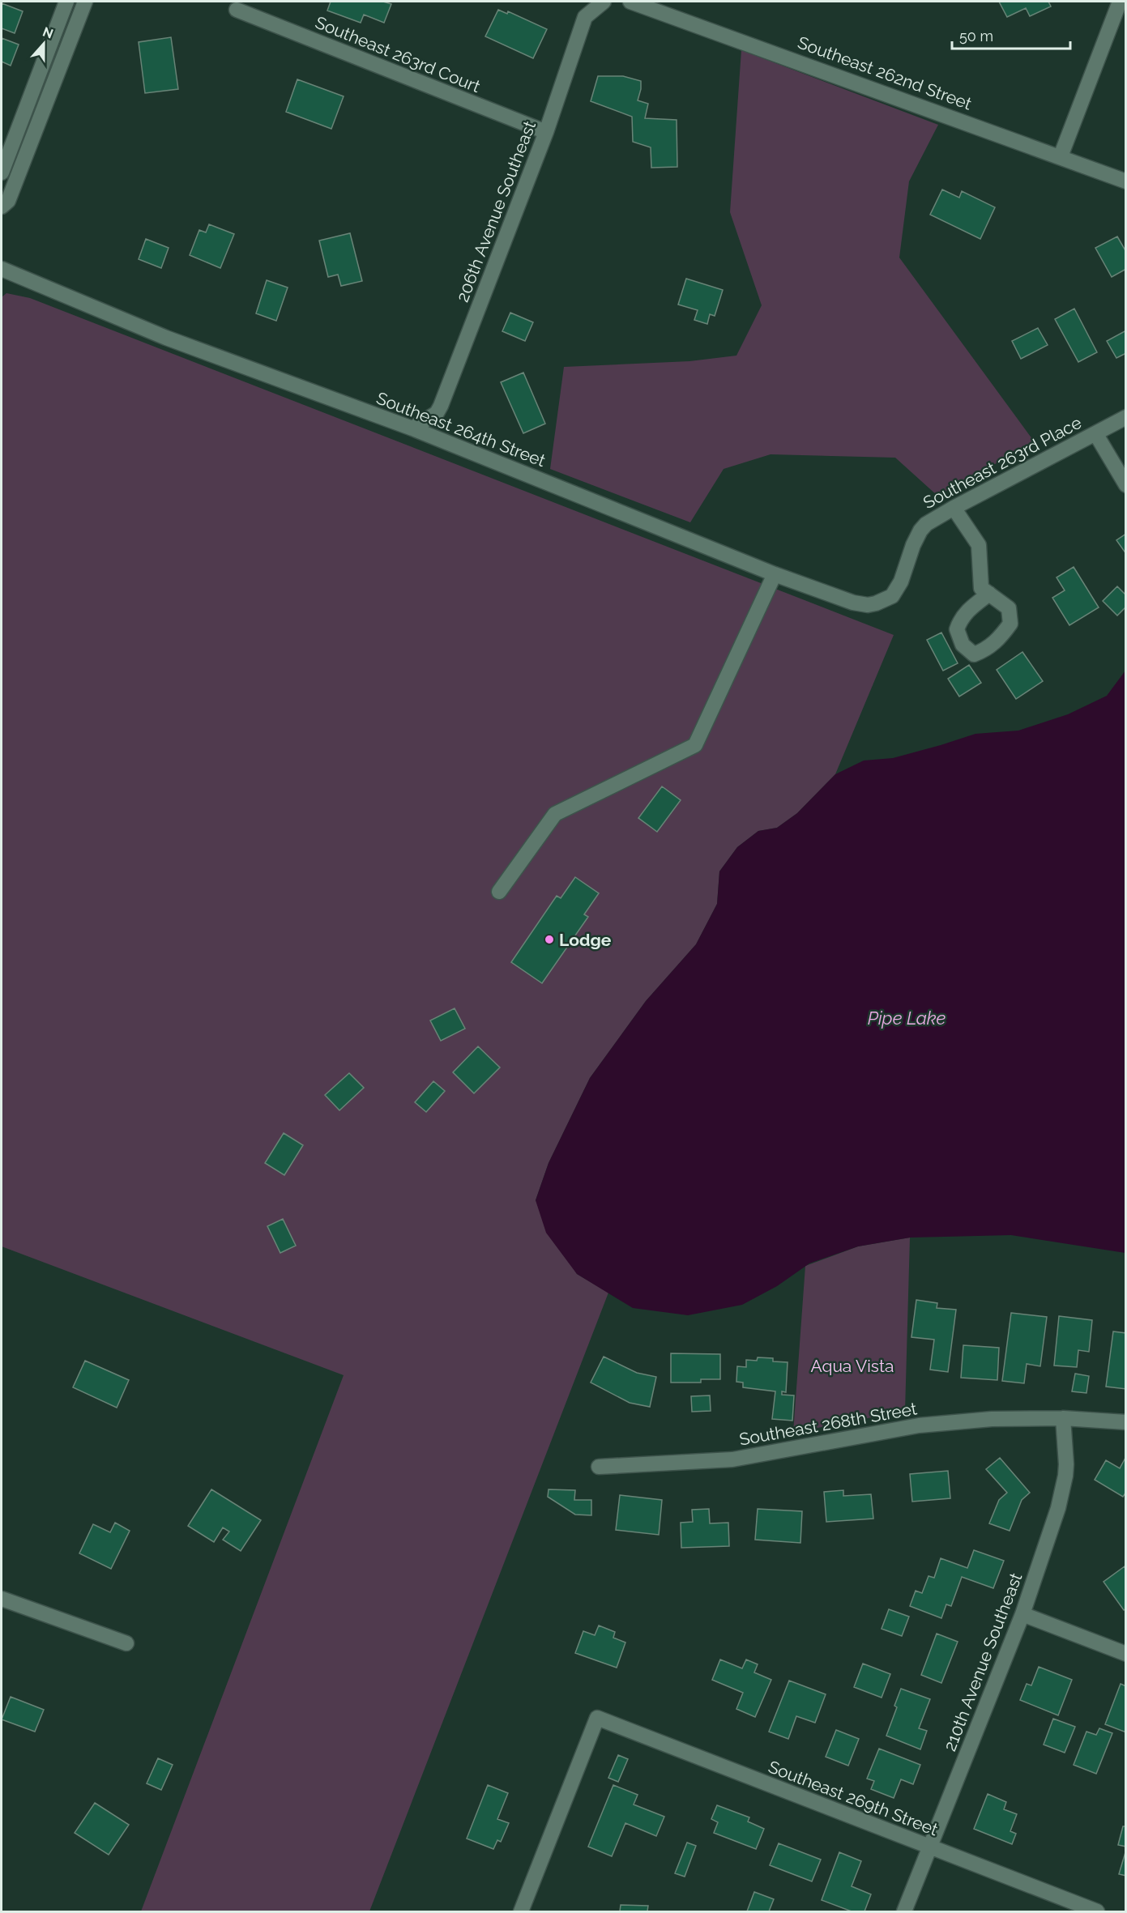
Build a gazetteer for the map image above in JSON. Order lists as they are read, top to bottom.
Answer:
{
  "streets": {
    "street": [
      "Southeast 263rd Court",
      "Southeast 262nd Street",
      "206th Avenue Southeast",
      "Southeast 264th Street",
      "Southeast 263rd Place",
      "Southeast 268th Street",
      "210th Avenue Southeast",
      "Southeast 269th Street"
    ]
  },
  "crossings": [
    ["Southeast 263rd Court", "206th Avenue Southeast"],
    ["206th Avenue Southeast", "Southeast 264th Street"],
    ["Southeast 264th Street", "Southeast 263rd Place"],
    ["Southeast 268th Street", "210th Avenue Southeast"],
    ["210th Avenue Southeast", "Southeast 269th Street"]
  ],
  "water": ["Pipe Lake"],
  "parks": ["Aqua Vista"],
  "places": ["Lodge"],
  "scale_bar": "50 m",
  "north": "top"
}
